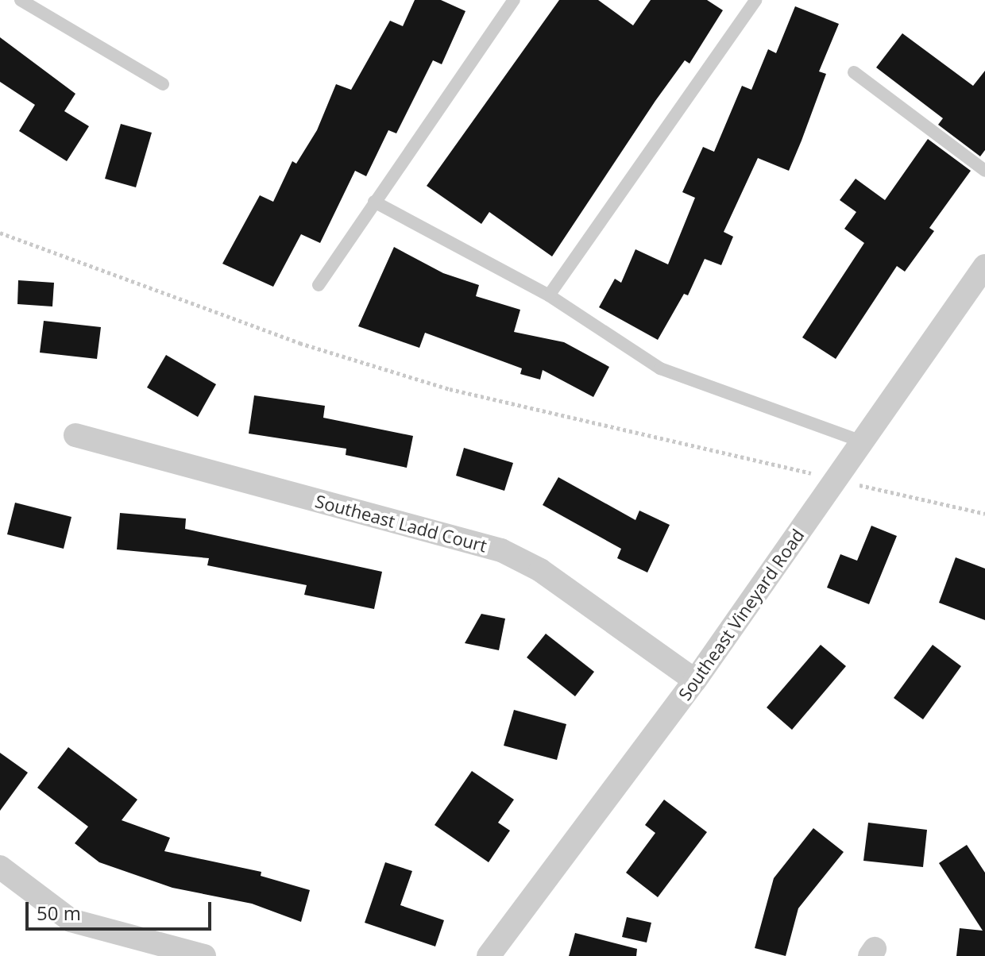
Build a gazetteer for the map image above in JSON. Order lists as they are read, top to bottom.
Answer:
{
  "streets": {
    "street": ["Southeast Ladd Court", "Southeast Vineyard Road"]
  },
  "crossings": [
    ["Southeast Ladd Court", "Southeast Vineyard Road"]
  ],
  "scale_bar": "50 m"
}
